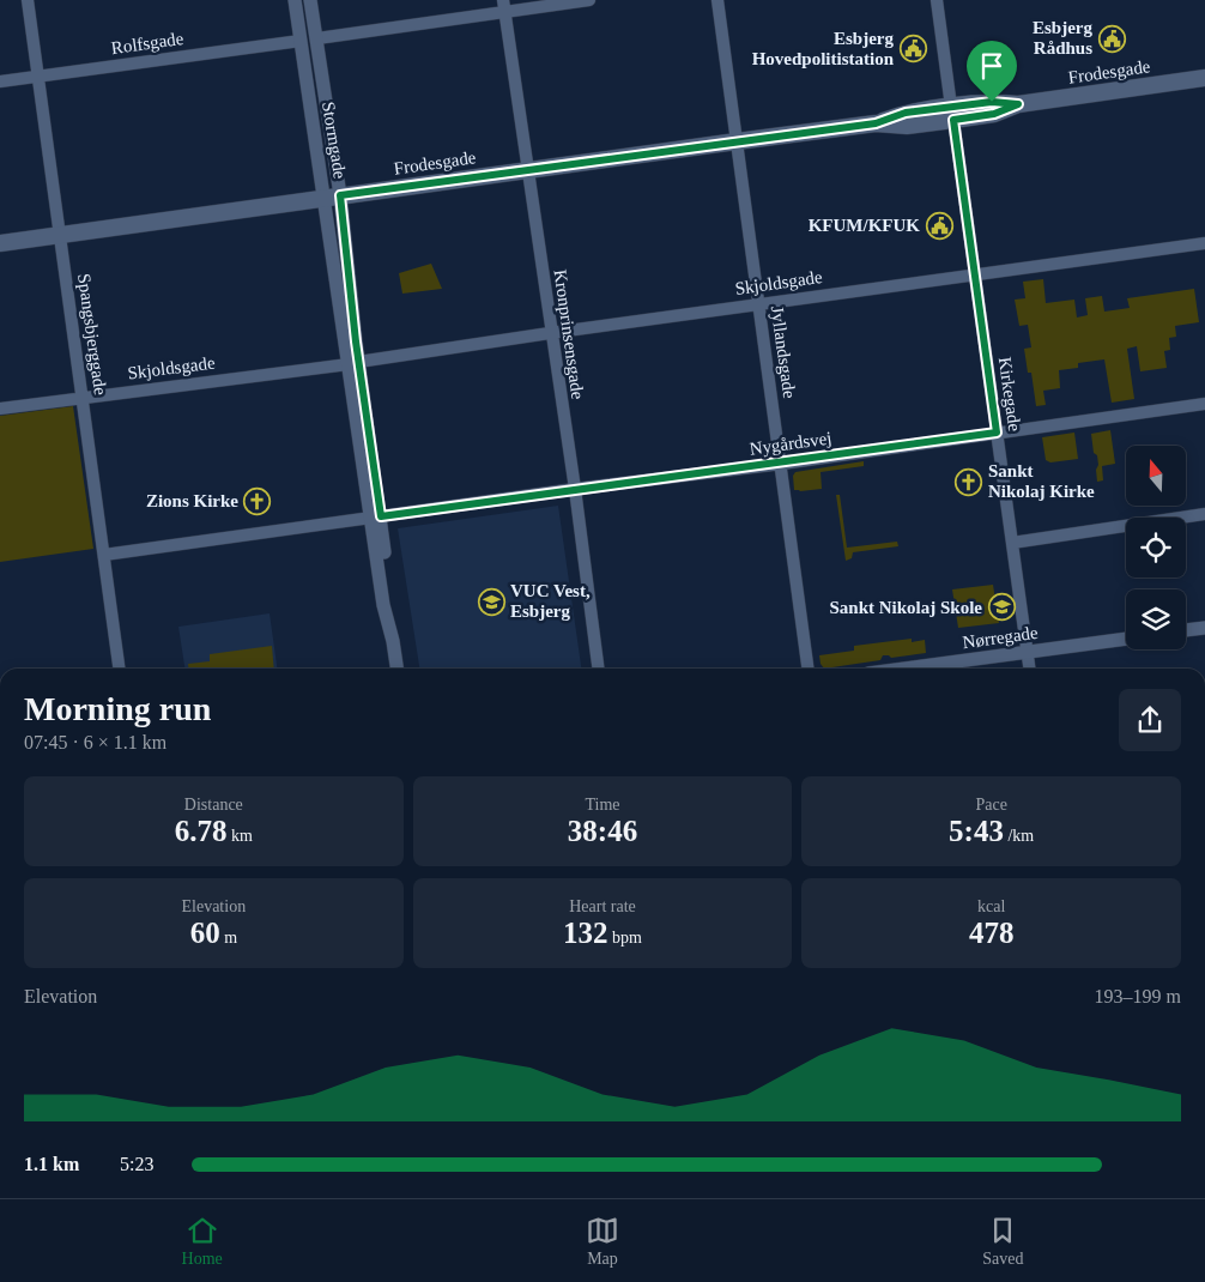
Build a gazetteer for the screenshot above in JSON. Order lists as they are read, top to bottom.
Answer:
{
  "streets": {
    "main road": ["Frodesgade"],
    "street": [
      "Rolfsgade",
      "Stormgade",
      "Skjoldsgade",
      "Spangsbjerggade",
      "Kronprinsensgade",
      "Jyllandsgade",
      "Kirkegade",
      "Nygårdsvej",
      "Nørregade"
    ]
  },
  "crossings": [
    ["Rolfsgade", "Stormgade"],
    ["Rolfsgade", "Spangsbjerggade"],
    ["Frodesgade", "Stormgade"],
    ["Frodesgade", "Spangsbjerggade"],
    ["Frodesgade", "Kronprinsensgade"],
    ["Frodesgade", "Jyllandsgade"],
    ["Frodesgade", "Kirkegade"],
    ["Stormgade", "Skjoldsgade"],
    ["Stormgade", "Nygårdsvej"],
    ["Skjoldsgade", "Spangsbjerggade"],
    ["Skjoldsgade", "Kronprinsensgade"],
    ["Skjoldsgade", "Jyllandsgade"],
    ["Skjoldsgade", "Kirkegade"],
    ["Spangsbjerggade", "Nygårdsvej"],
    ["Kronprinsensgade", "Nygårdsvej"],
    ["Jyllandsgade", "Nygårdsvej"],
    ["Kirkegade", "Nygårdsvej"],
    ["Kirkegade", "Nørregade"]
  ],
  "places": {
    "public building": ["Esbjerg Rådhus", "Esbjerg Hovedpolitistation", "KFUM/KFUK"],
    "church": ["Sankt Nikolaj Kirke", "Zions Kirke"],
    "school or university": ["VUC Vest, Esbjerg", "Sankt Nikolaj Skole"]
  },
  "north": "top",
  "page": {
    "heading": ["Morning run", "07:45 · 6 × 1.1 km"],
    "stats": [
      ["Distance", "6.78 km"],
      ["Time", "38:46"],
      ["Pace", "5:43 /km"],
      ["Elevation", "60 m"],
      ["Heart rate", "132 bpm"],
      ["kcal", "478"]
    ],
    "chart": ["Elevation", "193–199 m"],
    "list": [
      {
        "name": "1.1 km",
        "note": "5:23"
      }
    ],
    "tabs": ["Home", "Map", "Saved"]
  }
}
